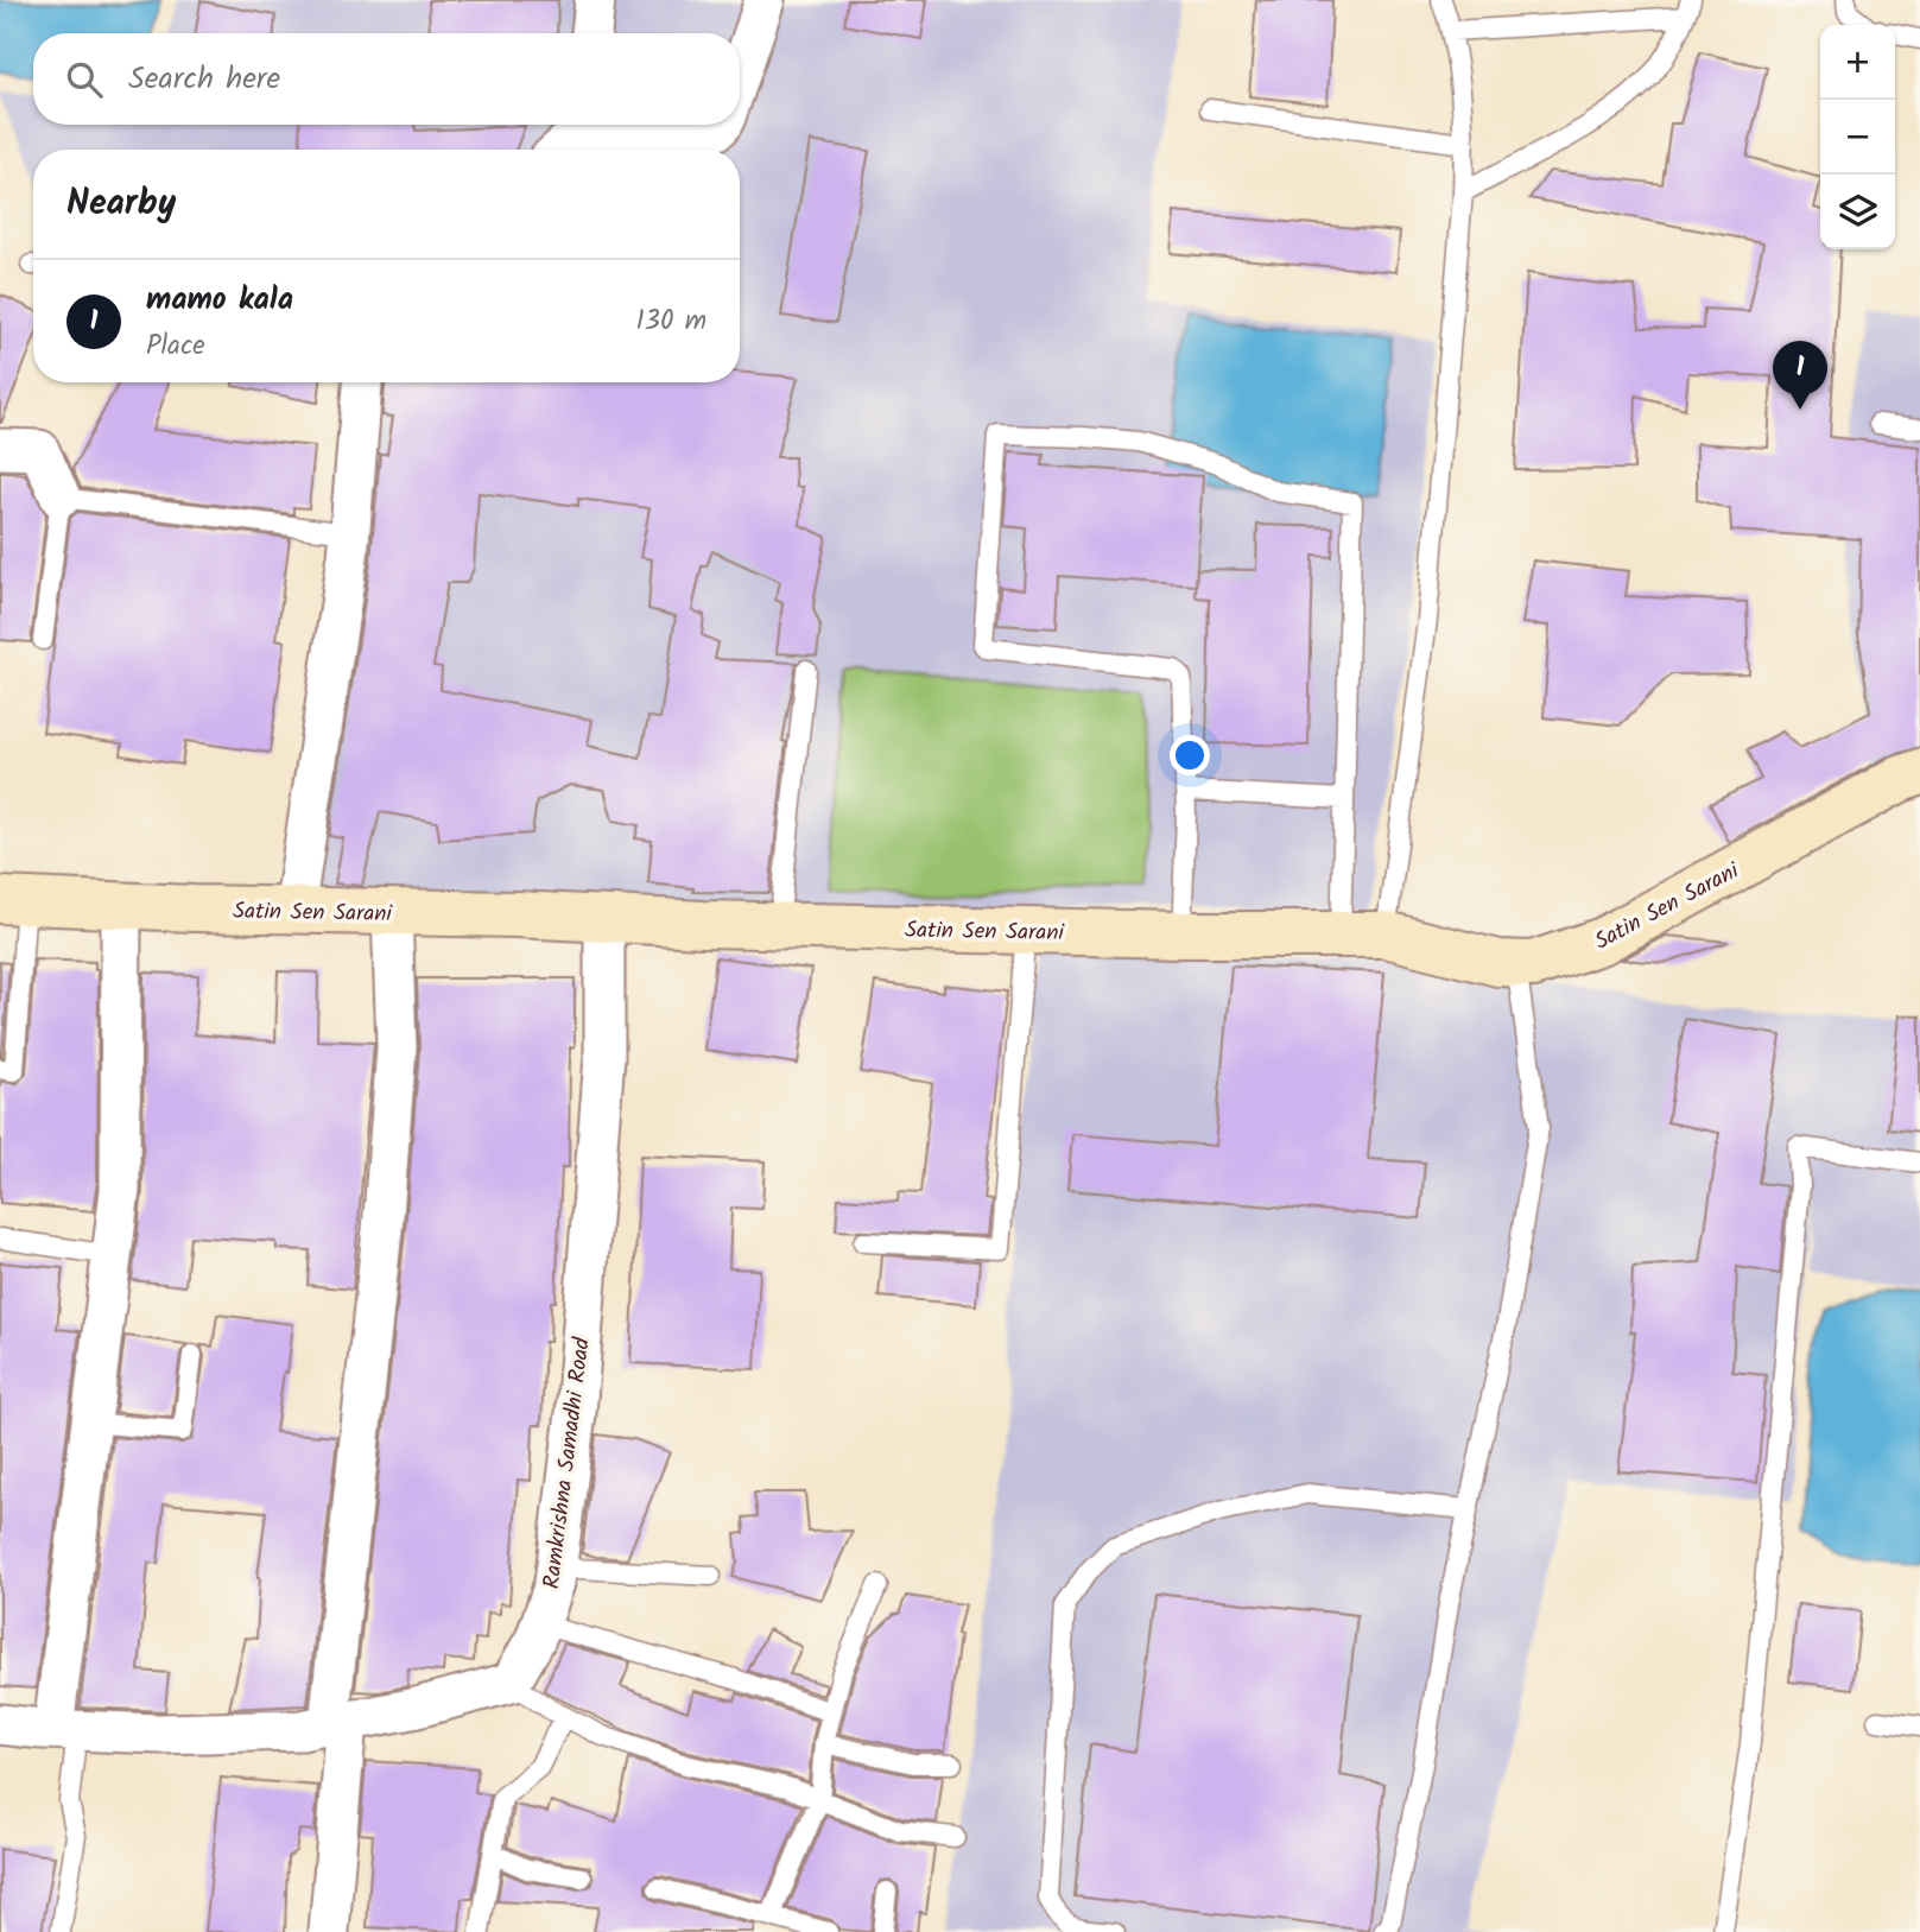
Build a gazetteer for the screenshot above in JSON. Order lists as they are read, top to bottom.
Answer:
{
  "streets": {
    "main road": ["Satin Sen Sarani"],
    "street": ["Ramkrishna Samadhi Road"]
  },
  "crossings": [
    ["Satin Sen Sarani", "Ramkrishna Samadhi Road"]
  ],
  "page": {
    "map_buttons": ["+", "−"],
    "search": "Search here",
    "heading": "Nearby",
    "list": [
      {
        "mark": "1",
        "name": "mamo kala",
        "note": "Place",
        "value": "130 m"
      }
    ],
    "pins": "1"
  }
}
